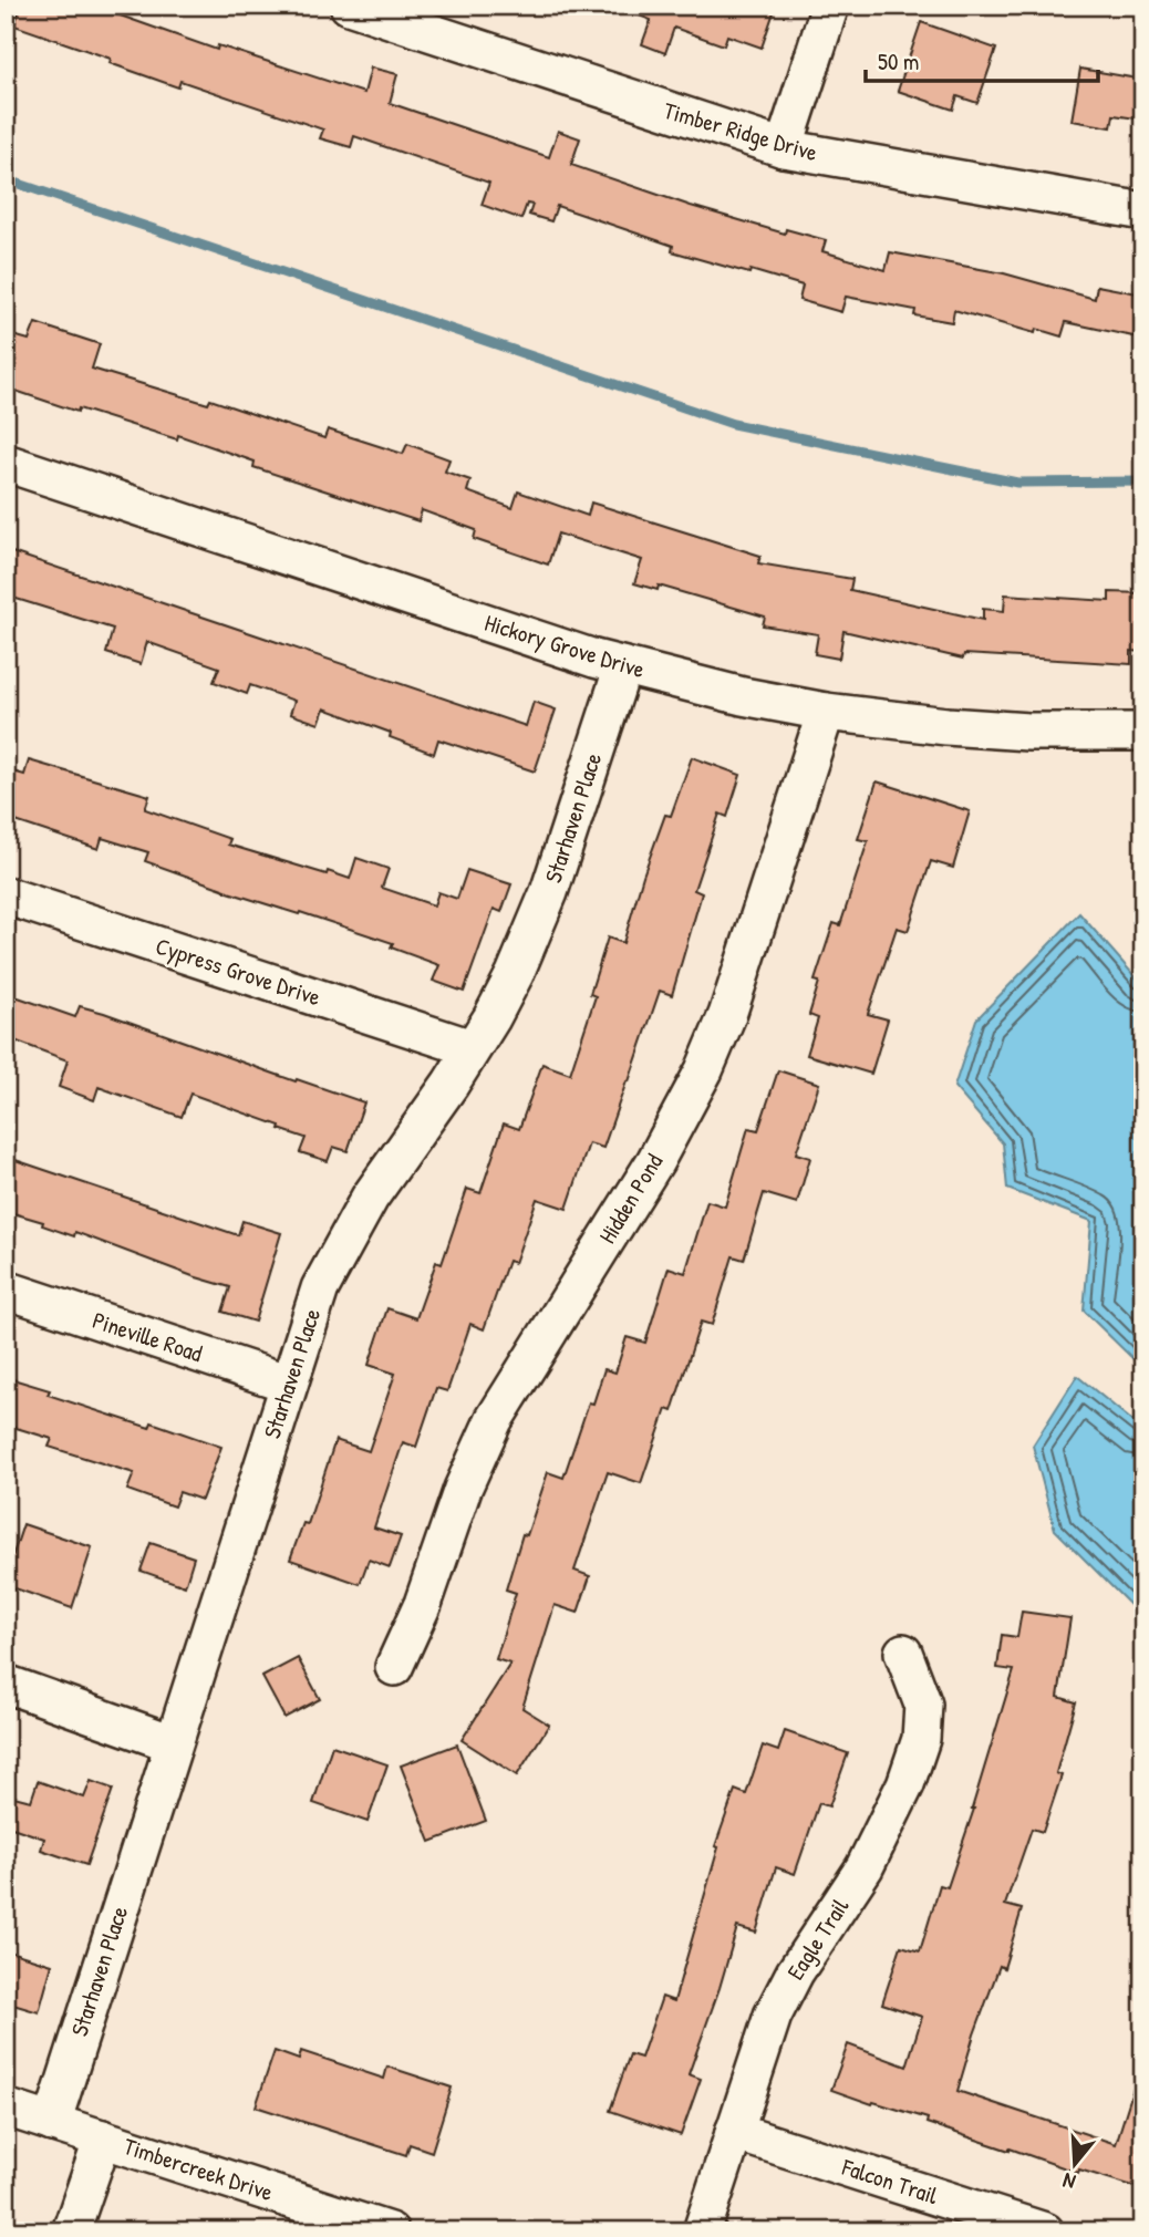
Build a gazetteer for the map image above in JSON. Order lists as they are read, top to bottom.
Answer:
{
  "streets": {
    "street": [
      "Timber Ridge Drive",
      "Hickory Grove Drive",
      "Starhaven Place",
      "Cypress Grove Drive",
      "Hidden Pond",
      "Pineville Road",
      "Eagle Trail",
      "Timbercreek Drive",
      "Falcon Trail"
    ]
  },
  "crossings": [
    ["Hickory Grove Drive", "Starhaven Place"],
    ["Hickory Grove Drive", "Hidden Pond"],
    ["Starhaven Place", "Cypress Grove Drive"],
    ["Starhaven Place", "Pineville Road"],
    ["Starhaven Place", "Timbercreek Drive"],
    ["Eagle Trail", "Falcon Trail"]
  ],
  "scale_bar": "50 m",
  "north": "bottom"
}
